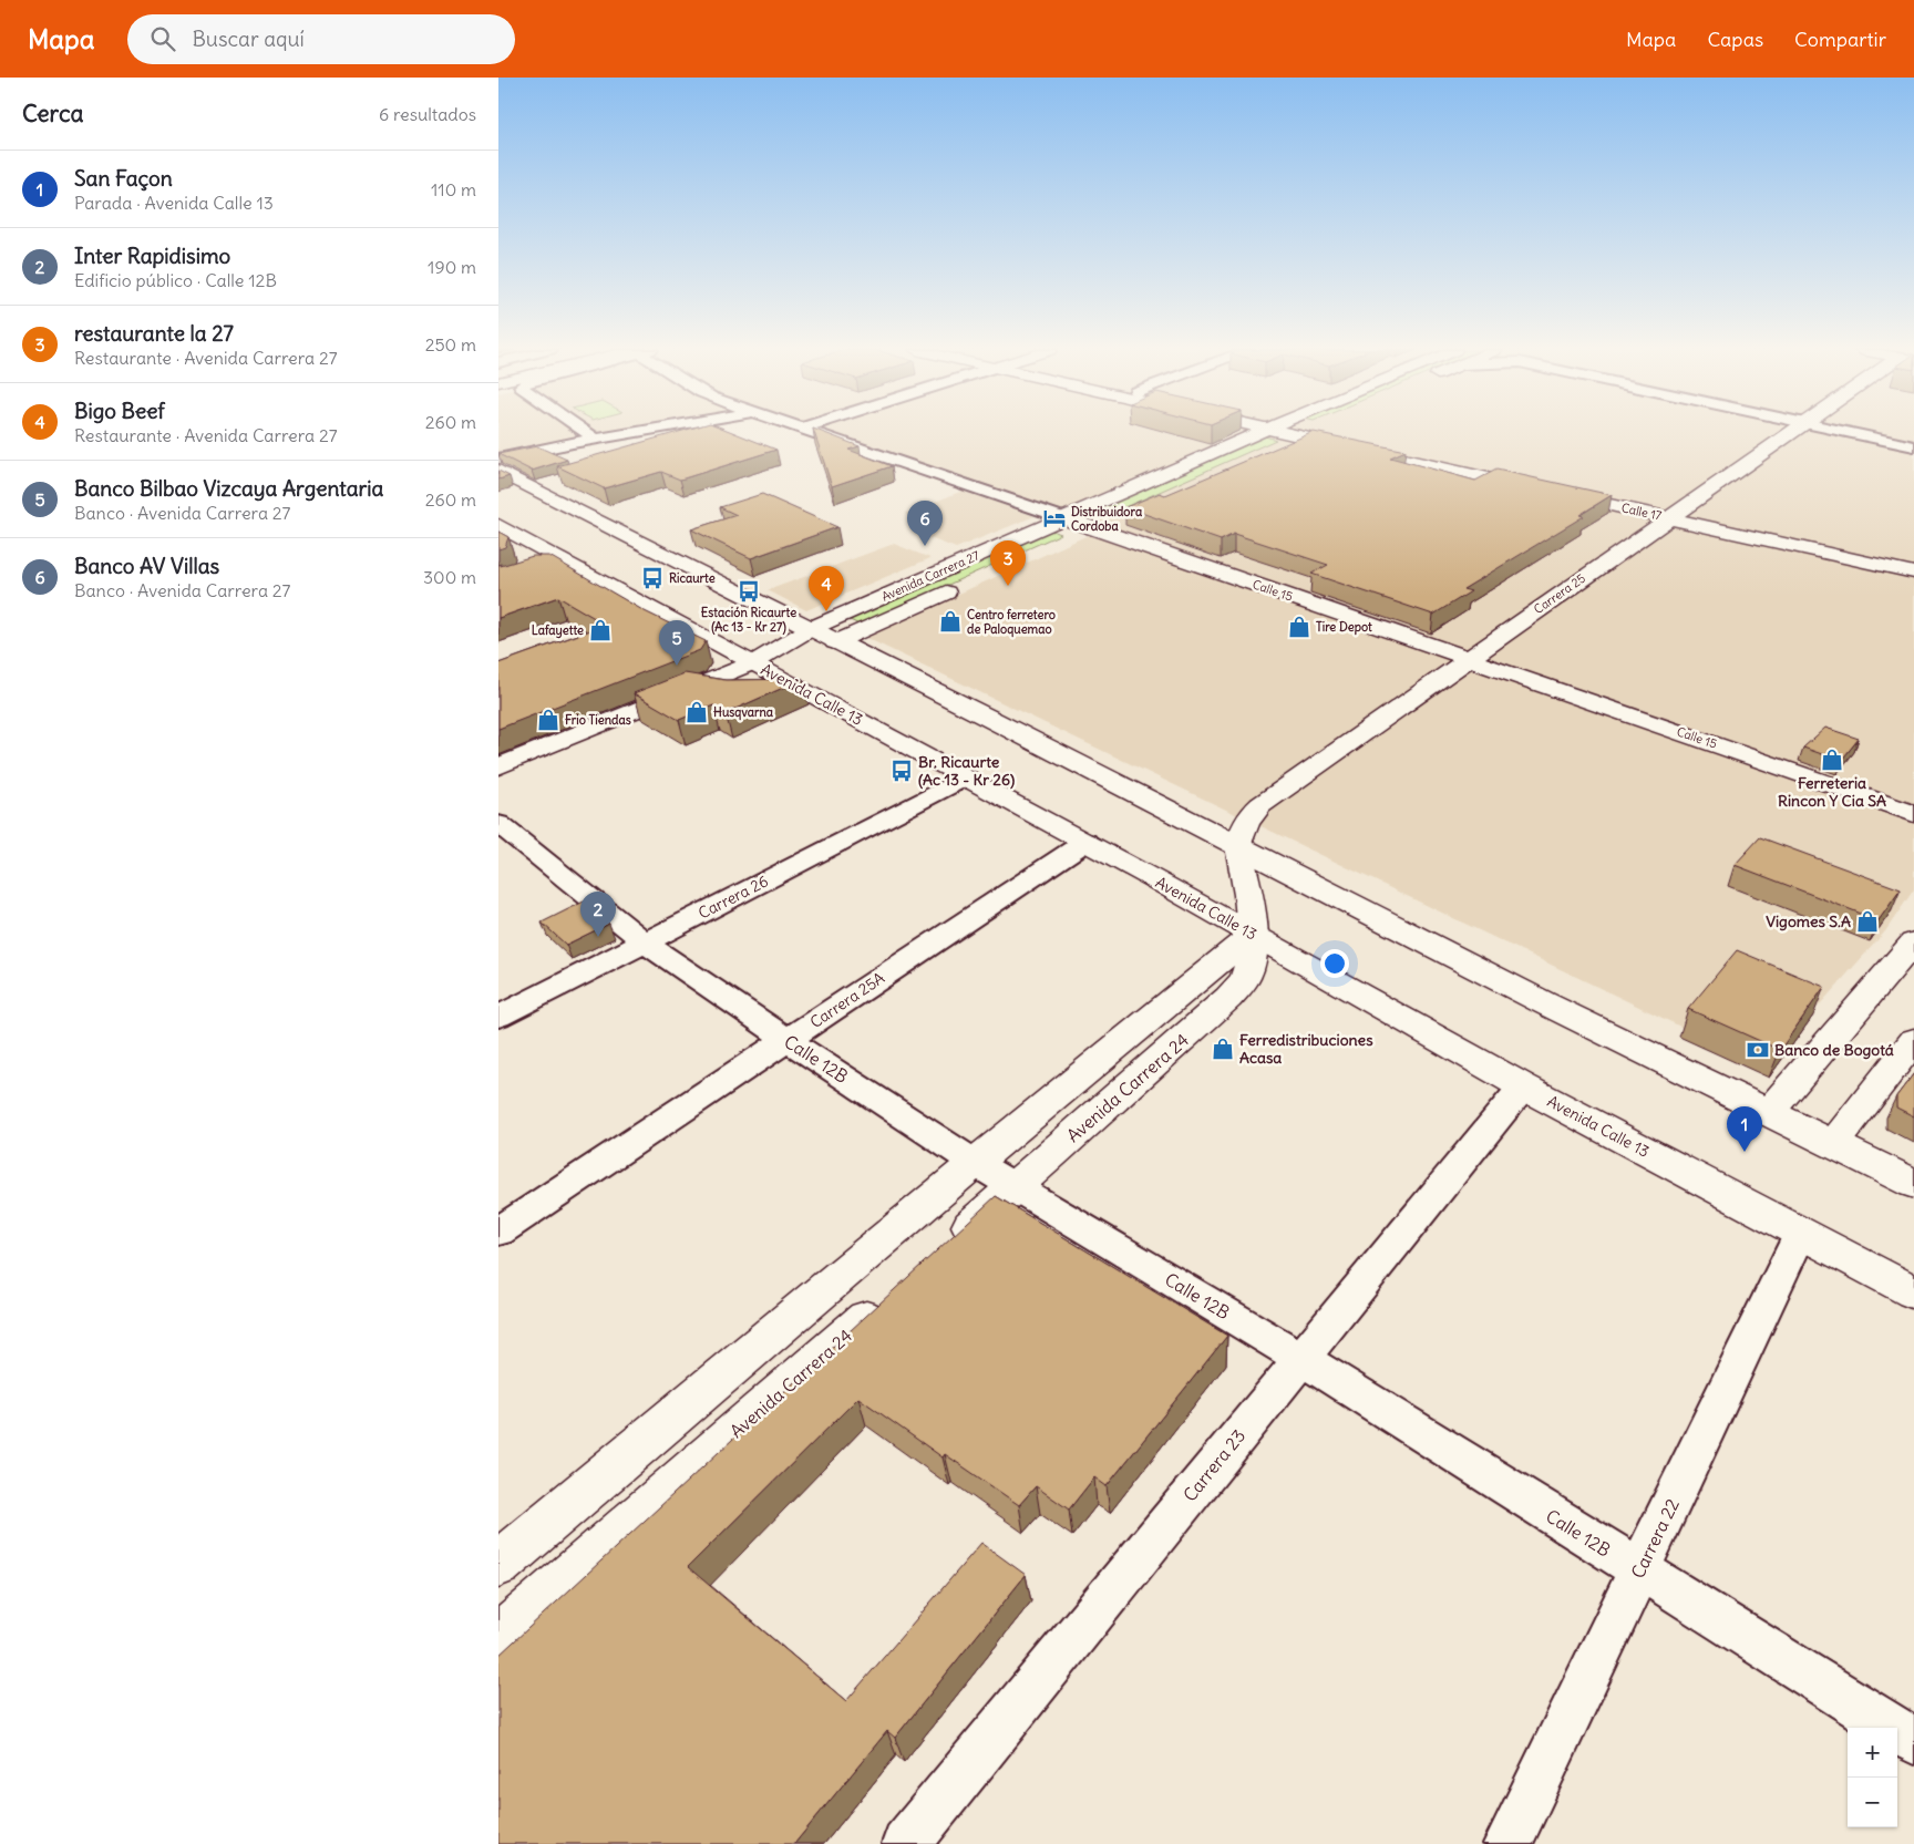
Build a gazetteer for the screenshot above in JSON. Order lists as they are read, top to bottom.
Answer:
{
  "streets": {
    "main road": [
      "Calle 17",
      "Avenida Carrera 27",
      "Calle 15",
      "Carrera 25",
      "Avenida Calle 13",
      "Avenida Carrera 24"
    ],
    "street": [
      "Carrera 26",
      "Carrera 25A",
      "Calle 12B",
      "Carrera 23",
      "Carrera 22"
    ]
  },
  "crossings": [
    ["Calle 17", "Carrera 25"],
    ["Avenida Carrera 27", "Calle 15"],
    ["Avenida Carrera 27", "Avenida Calle 13"],
    ["Calle 15", "Carrera 25"],
    ["Carrera 25", "Avenida Carrera 24"],
    ["Avenida Calle 13", "Carrera 26"],
    ["Avenida Calle 13", "Carrera 25A"],
    ["Avenida Calle 13", "Avenida Carrera 24"],
    ["Avenida Calle 13", "Carrera 23"],
    ["Avenida Calle 13", "Carrera 22"],
    ["Carrera 26", "Calle 12B"],
    ["Carrera 25A", "Calle 12B"],
    ["Calle 12B", "Avenida Carrera 24"],
    ["Calle 12B", "Carrera 23"],
    ["Calle 12B", "Carrera 22"]
  ],
  "places": {
    "hotel": ["Distribuidora Cordoba"],
    "bus stop": ["Ricaurte", "Estación Ricaurte (Ac 13 - Kr 27)", "Br. Ricaurte (Ac 13 - Kr 26)"],
    "shop": [
      "Centro ferretero de Paloquemao",
      "Tire Depot",
      "Lafayette",
      "Husqvarna",
      "Frio Tiendas",
      "Ferreteria Rincon Y Cia SA",
      "Vigomes S.A",
      "Ferredistribuciones Acasa"
    ],
    "bank": ["Banco de Bogotá"]
  },
  "page": {
    "header": "Mapa",
    "search": "Buscar aquí",
    "nav": ["Mapa", "Capas", "Compartir"],
    "heading": ["Cerca", "6 resultados"],
    "list": [
      {
        "mark": "1",
        "name": "San Façon",
        "note": "Parada · Avenida Calle 13",
        "value": "110 m"
      },
      {
        "mark": "2",
        "name": "Inter Rapidisimo",
        "note": "Edificio público · Calle 12B",
        "value": "190 m"
      },
      {
        "mark": "3",
        "name": "restaurante la 27",
        "note": "Restaurante · Avenida Carrera 27",
        "value": "250 m"
      },
      {
        "mark": "4",
        "name": "Bigo Beef",
        "note": "Restaurante · Avenida Carrera 27",
        "value": "260 m"
      },
      {
        "mark": "5",
        "name": "Banco Bilbao Vizcaya Argentaria",
        "note": "Banco · Avenida Carrera 27",
        "value": "260 m"
      },
      {
        "mark": "6",
        "name": "Banco AV Villas",
        "note": "Banco · Avenida Carrera 27",
        "value": "300 m"
      }
    ],
    "pins": [
      "6",
      "3",
      "4",
      "5",
      "2",
      "1"
    ],
    "map_buttons": ["+", "−"]
  }
}
